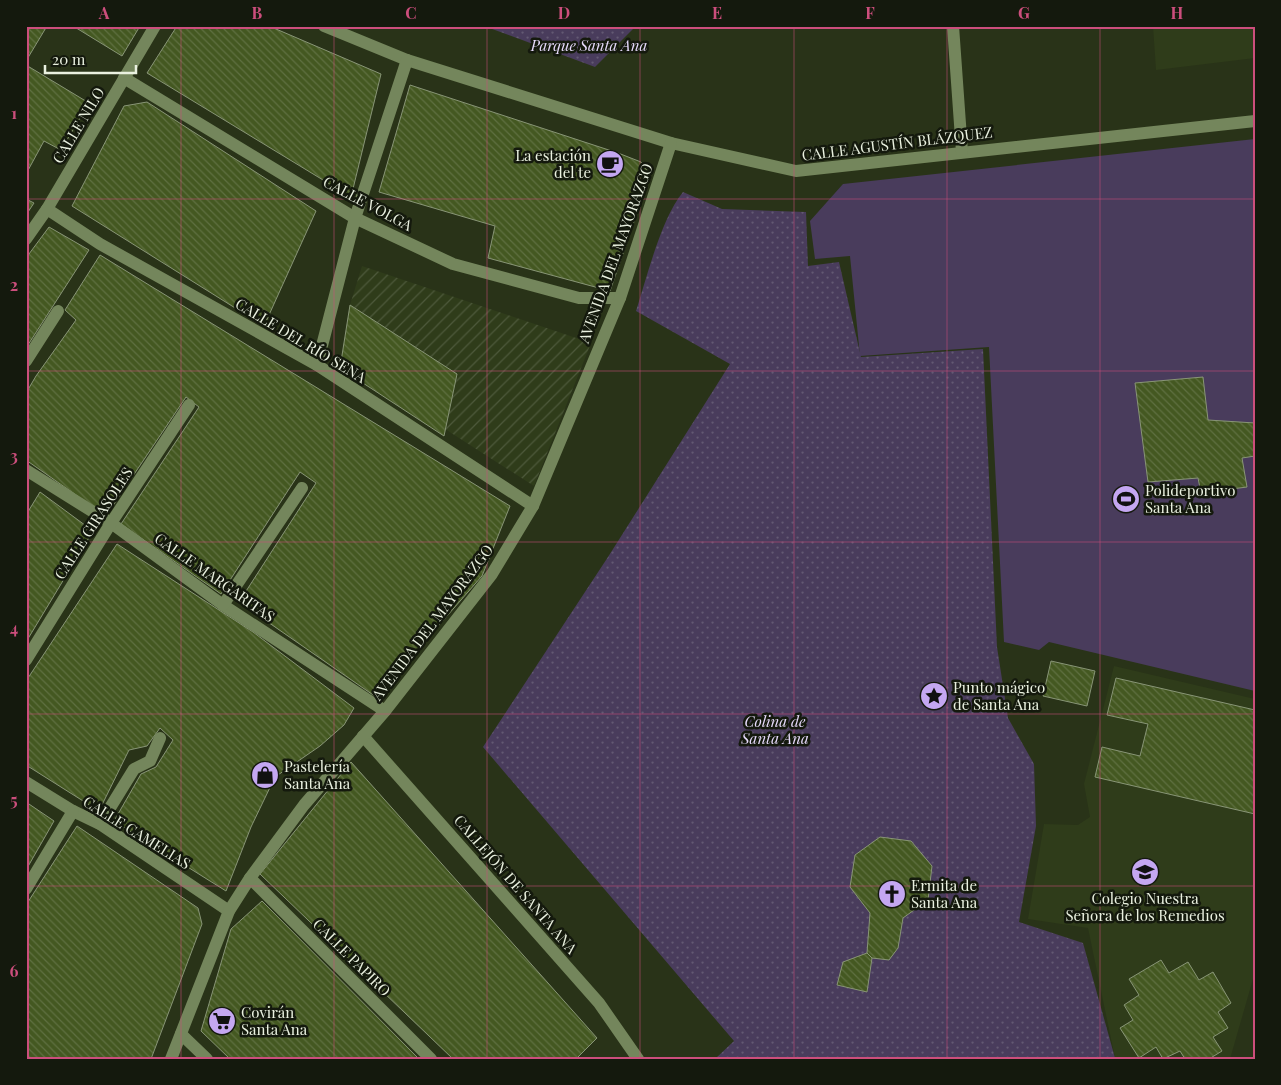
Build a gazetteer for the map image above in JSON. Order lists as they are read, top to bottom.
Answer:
{
  "streets": {
    "street": [
      "CALLE NILO",
      "CALLE AGUSTÍN BLÁZQUEZ",
      "CALLE VOLGA",
      "AVENIDA DEL MAYORAZGO",
      "CALLE DEL RÍO SENA",
      "CALLE GIRASOLES",
      "CALLE MARGARITAS",
      "CALLE CAMELIAS",
      "CALLEJÓN DE SANTA ANA",
      "CALLE PAPIRO"
    ]
  },
  "crossings": [
    ["CALLE NILO", "CALLE VOLGA"],
    ["CALLE NILO", "CALLE DEL RÍO SENA"],
    ["CALLE AGUSTÍN BLÁZQUEZ", "AVENIDA DEL MAYORAZGO"],
    ["CALLE VOLGA", "AVENIDA DEL MAYORAZGO"],
    ["AVENIDA DEL MAYORAZGO", "CALLE DEL RÍO SENA"],
    ["AVENIDA DEL MAYORAZGO", "CALLE MARGARITAS"],
    ["AVENIDA DEL MAYORAZGO", "CALLE CAMELIAS"],
    ["AVENIDA DEL MAYORAZGO", "CALLEJÓN DE SANTA ANA"],
    ["AVENIDA DEL MAYORAZGO", "CALLE PAPIRO"],
    ["CALLE GIRASOLES", "CALLE MARGARITAS"]
  ],
  "parks": ["Parque Santa Ana", "Colina de Santa Ana"],
  "places": {
    "cafe": ["La estación del te"],
    "sports": ["Polideportivo Santa Ana"],
    "place": ["Punto mágico de Santa Ana"],
    "shop": ["Pastelería Santa Ana"],
    "school or university": ["Colegio Nuestra Señora de los Remedios"],
    "church": ["Ermita de Santa Ana"],
    "supermarket": ["Covirán Santa Ana"]
  },
  "scale_bar": "20 m",
  "grid": {
    "columns": [
      "A",
      "B",
      "C",
      "D",
      "E",
      "F",
      "G",
      "H"
    ],
    "rows": [
      "1",
      "2",
      "3",
      "4",
      "5",
      "6"
    ]
  }
}
